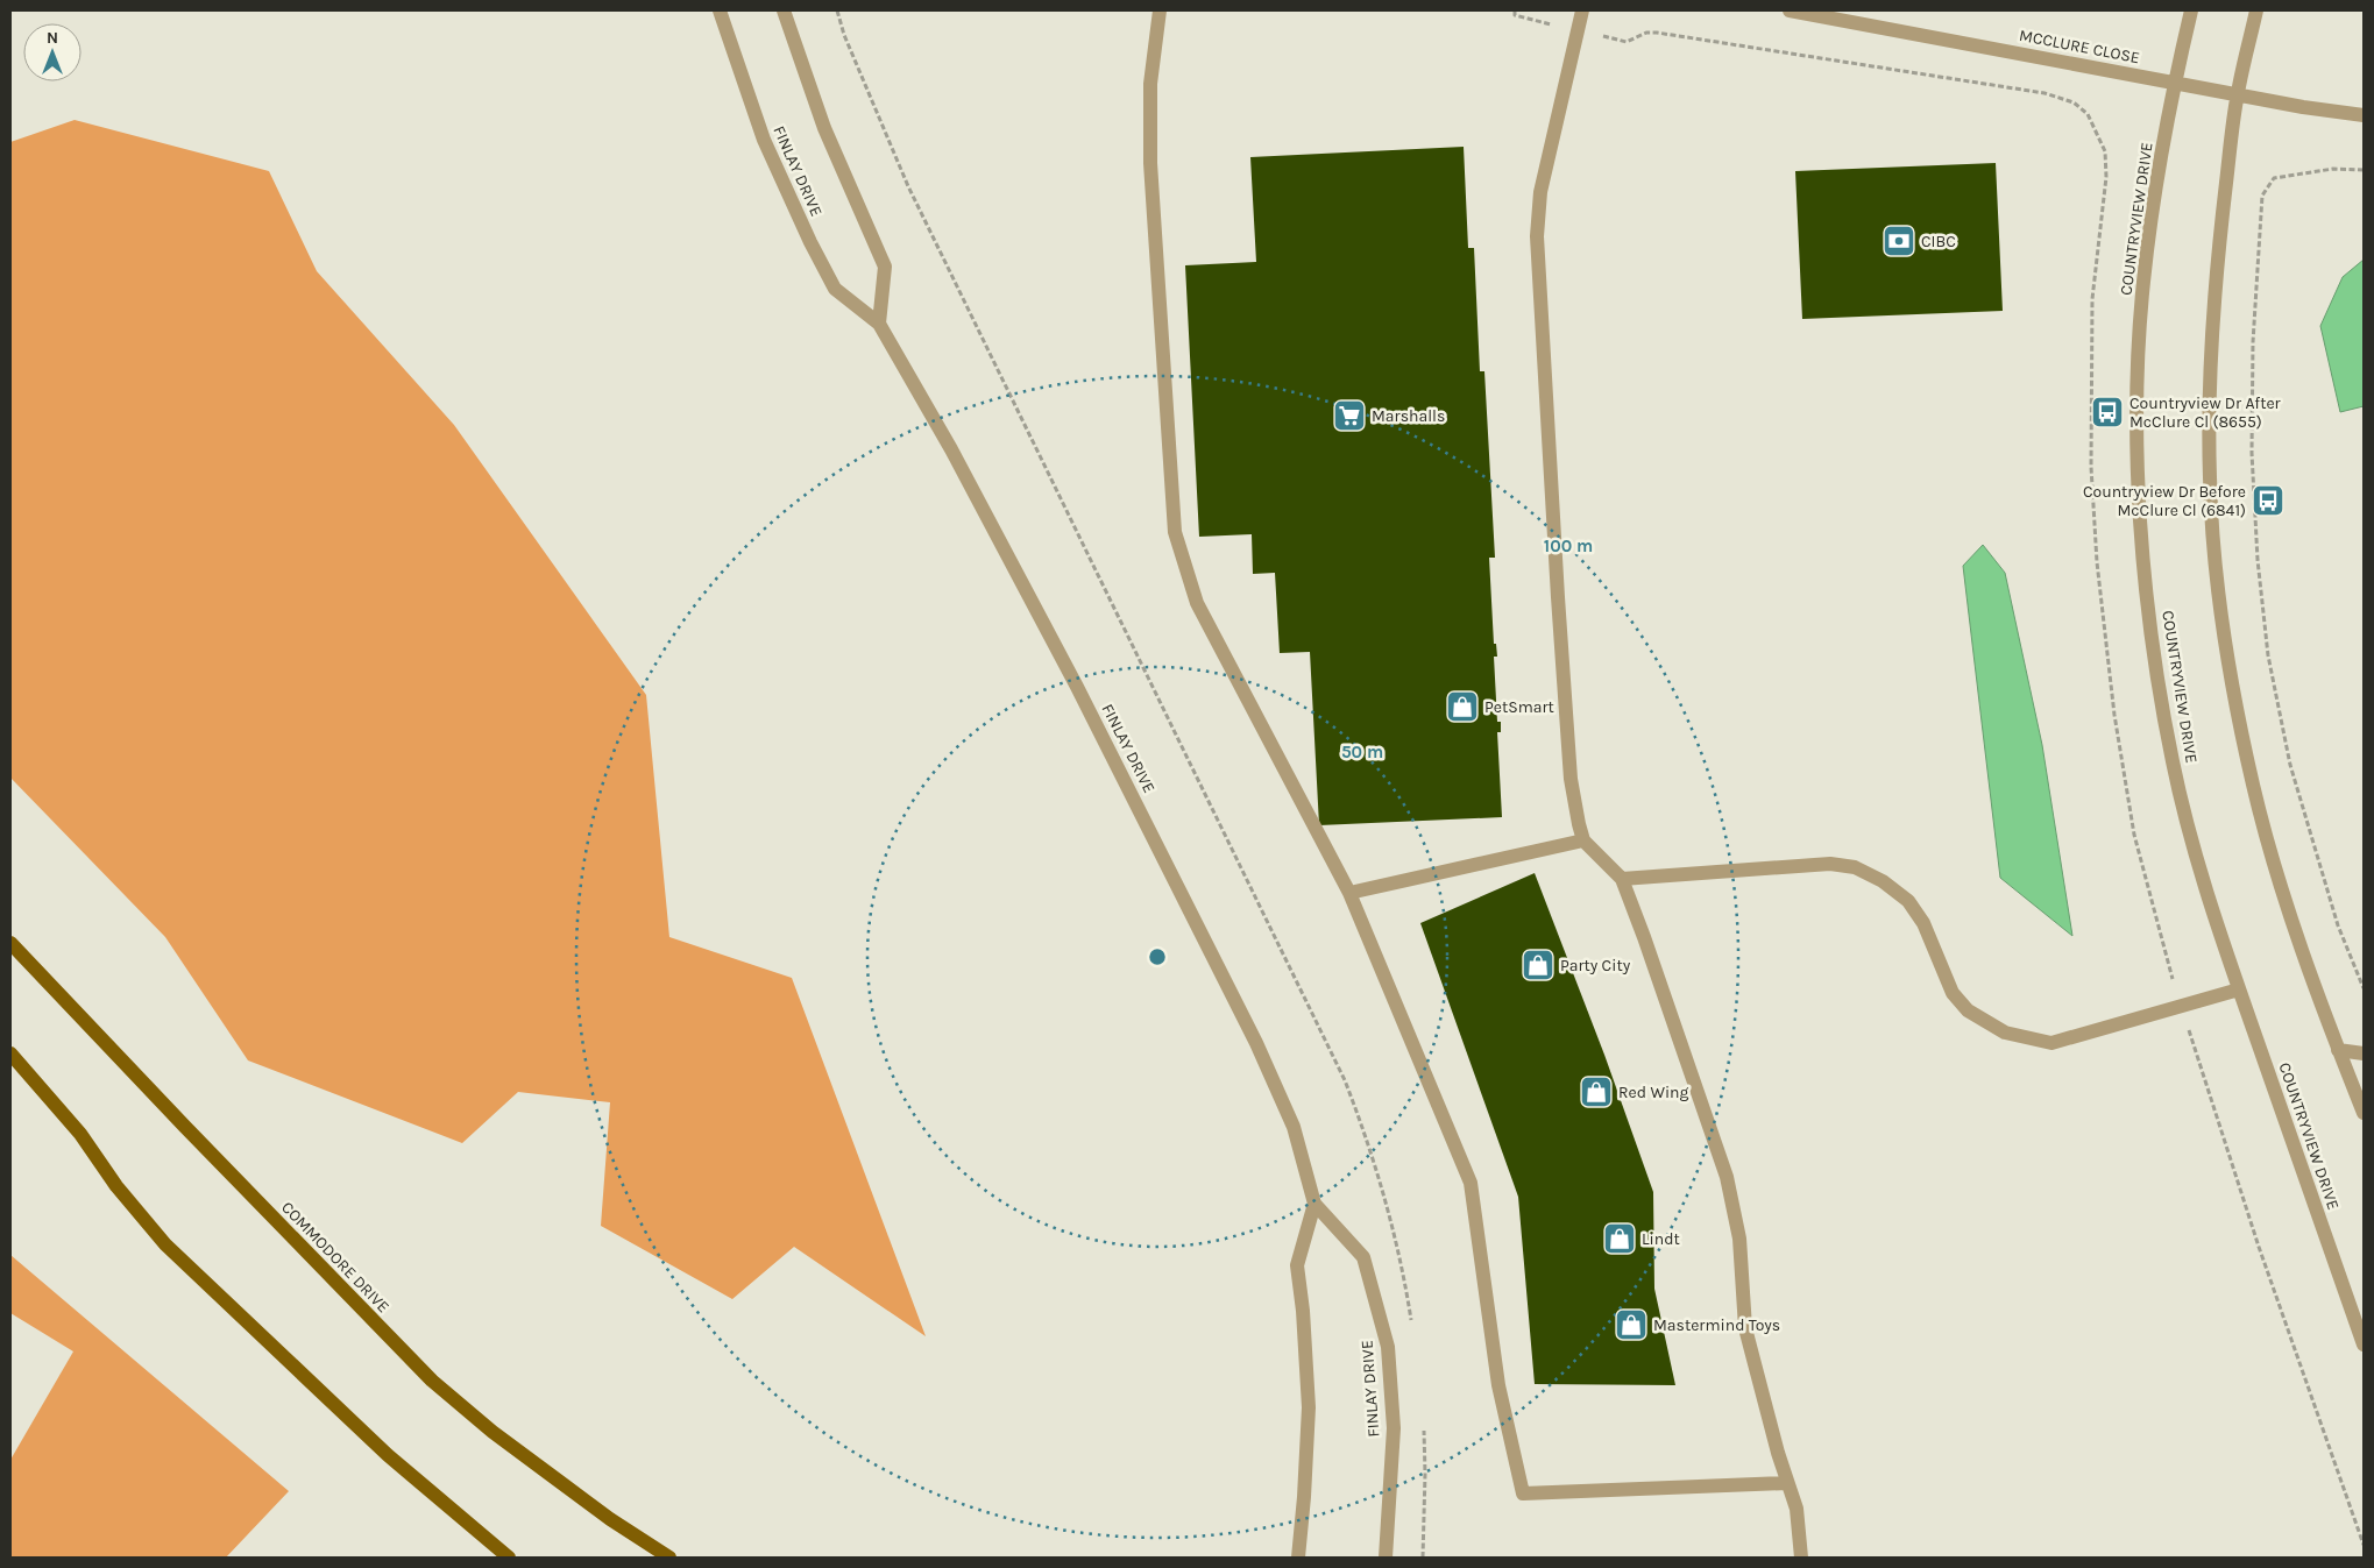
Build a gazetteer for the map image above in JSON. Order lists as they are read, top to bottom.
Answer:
{
  "streets": {
    "main road": ["COMMODORE DRIVE"],
    "street": ["MCCLURE CLOSE", "FINLAY DRIVE", "COUNTRYVIEW DRIVE"]
  },
  "crossings": [
    ["MCCLURE CLOSE", "COUNTRYVIEW DRIVE"]
  ],
  "places": {
    "bank": ["CIBC"],
    "bus stop": ["Countryview Dr After McClure Cl (8655)", "Countryview Dr Before McClure Cl (6841)"],
    "supermarket": ["Marshalls"],
    "shop": [
      "PetSmart",
      "Party City",
      "Red Wing",
      "Lindt",
      "Mastermind Toys"
    ]
  },
  "north": "top",
  "rings": ["100 m", "50 m"]
}
